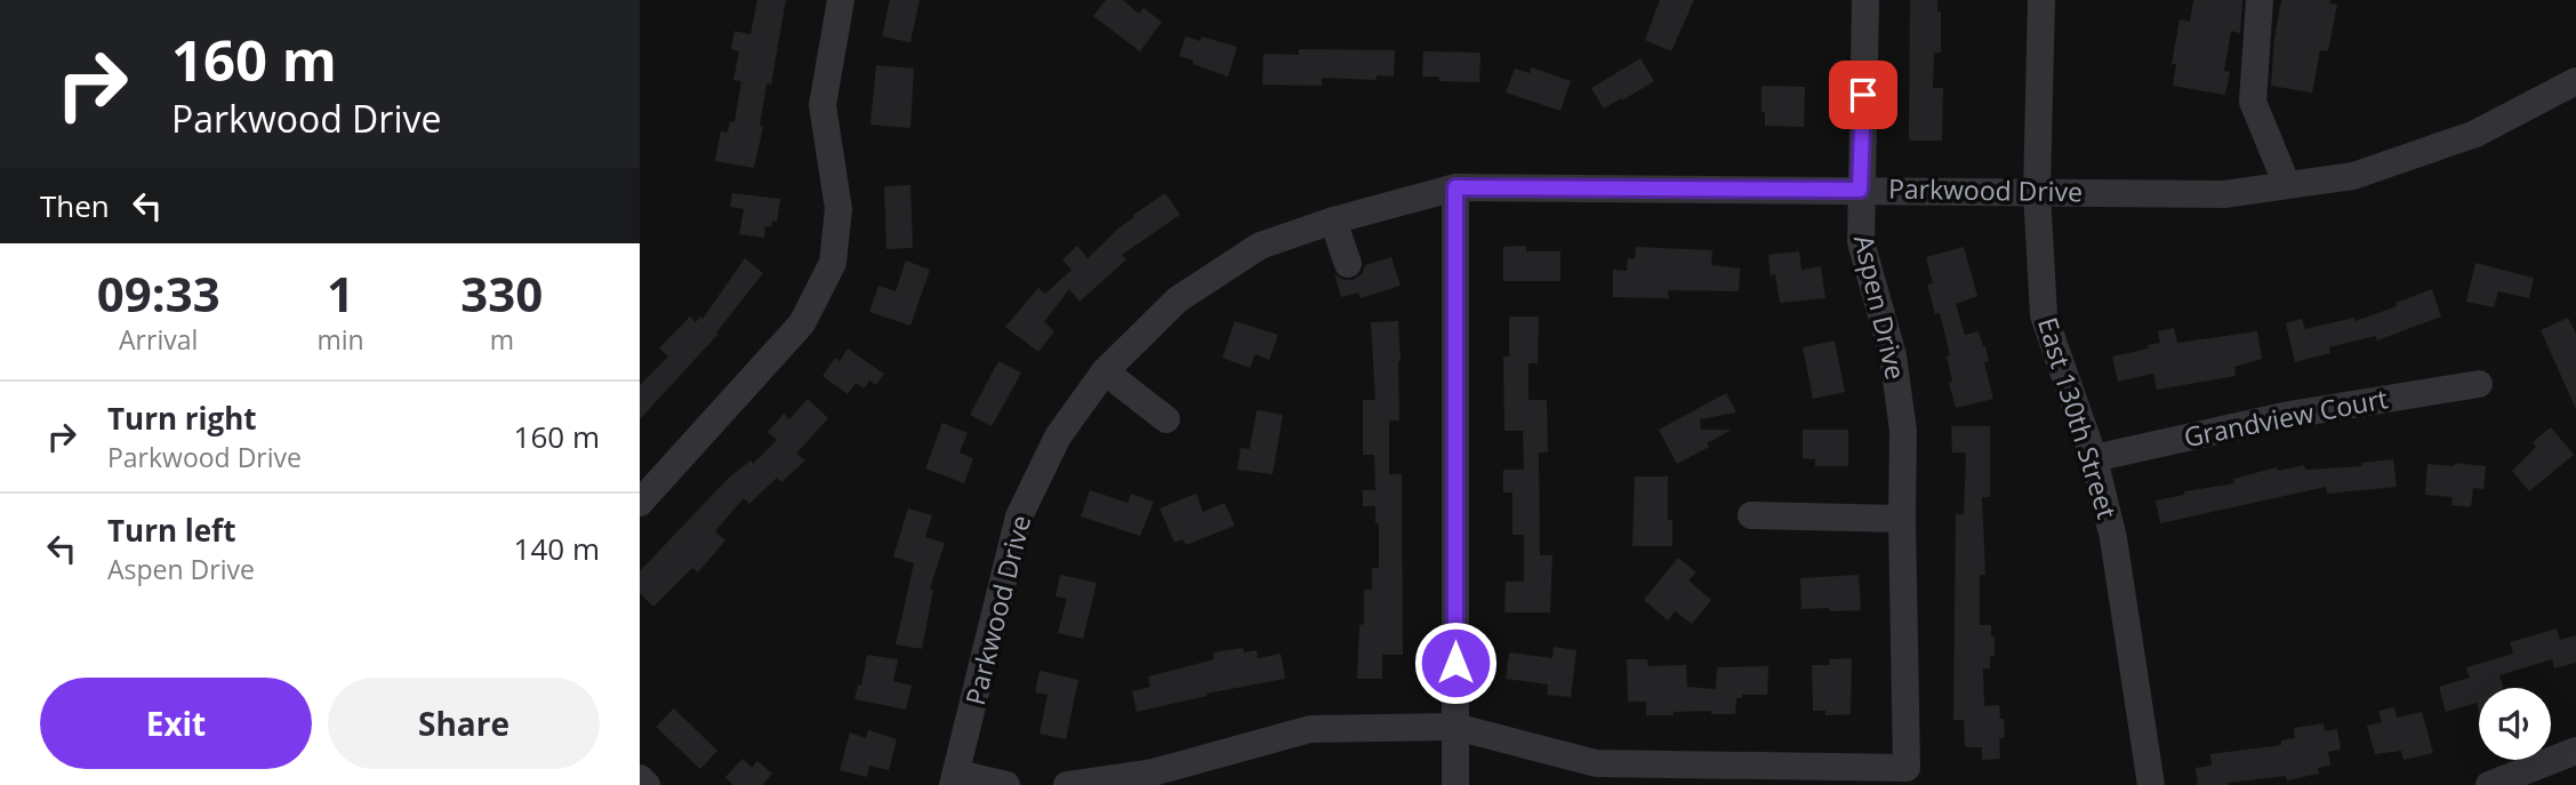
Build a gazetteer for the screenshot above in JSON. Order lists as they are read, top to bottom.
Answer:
{
  "streets": {
    "street": [
      "Parkwood Drive",
      "Aspen Drive",
      "East 130th Street",
      "Grandview Court"
    ]
  },
  "crossings": [
    ["Parkwood Drive", "Aspen Drive"],
    ["Parkwood Drive", "East 130th Street"],
    ["East 130th Street", "Grandview Court"]
  ],
  "page": {
    "turn": ["160 m", "Parkwood Drive"],
    "then": "Then",
    "eta": [
      "09:33",
      "Arrival",
      "1",
      "min",
      "330",
      "m"
    ],
    "list": [
      {
        "name": "Turn right",
        "note": "Parkwood Drive",
        "value": "160 m"
      },
      {
        "name": "Turn left",
        "note": "Aspen Drive",
        "value": "140 m"
      }
    ],
    "buttons": ["Exit", "Share"]
  }
}
